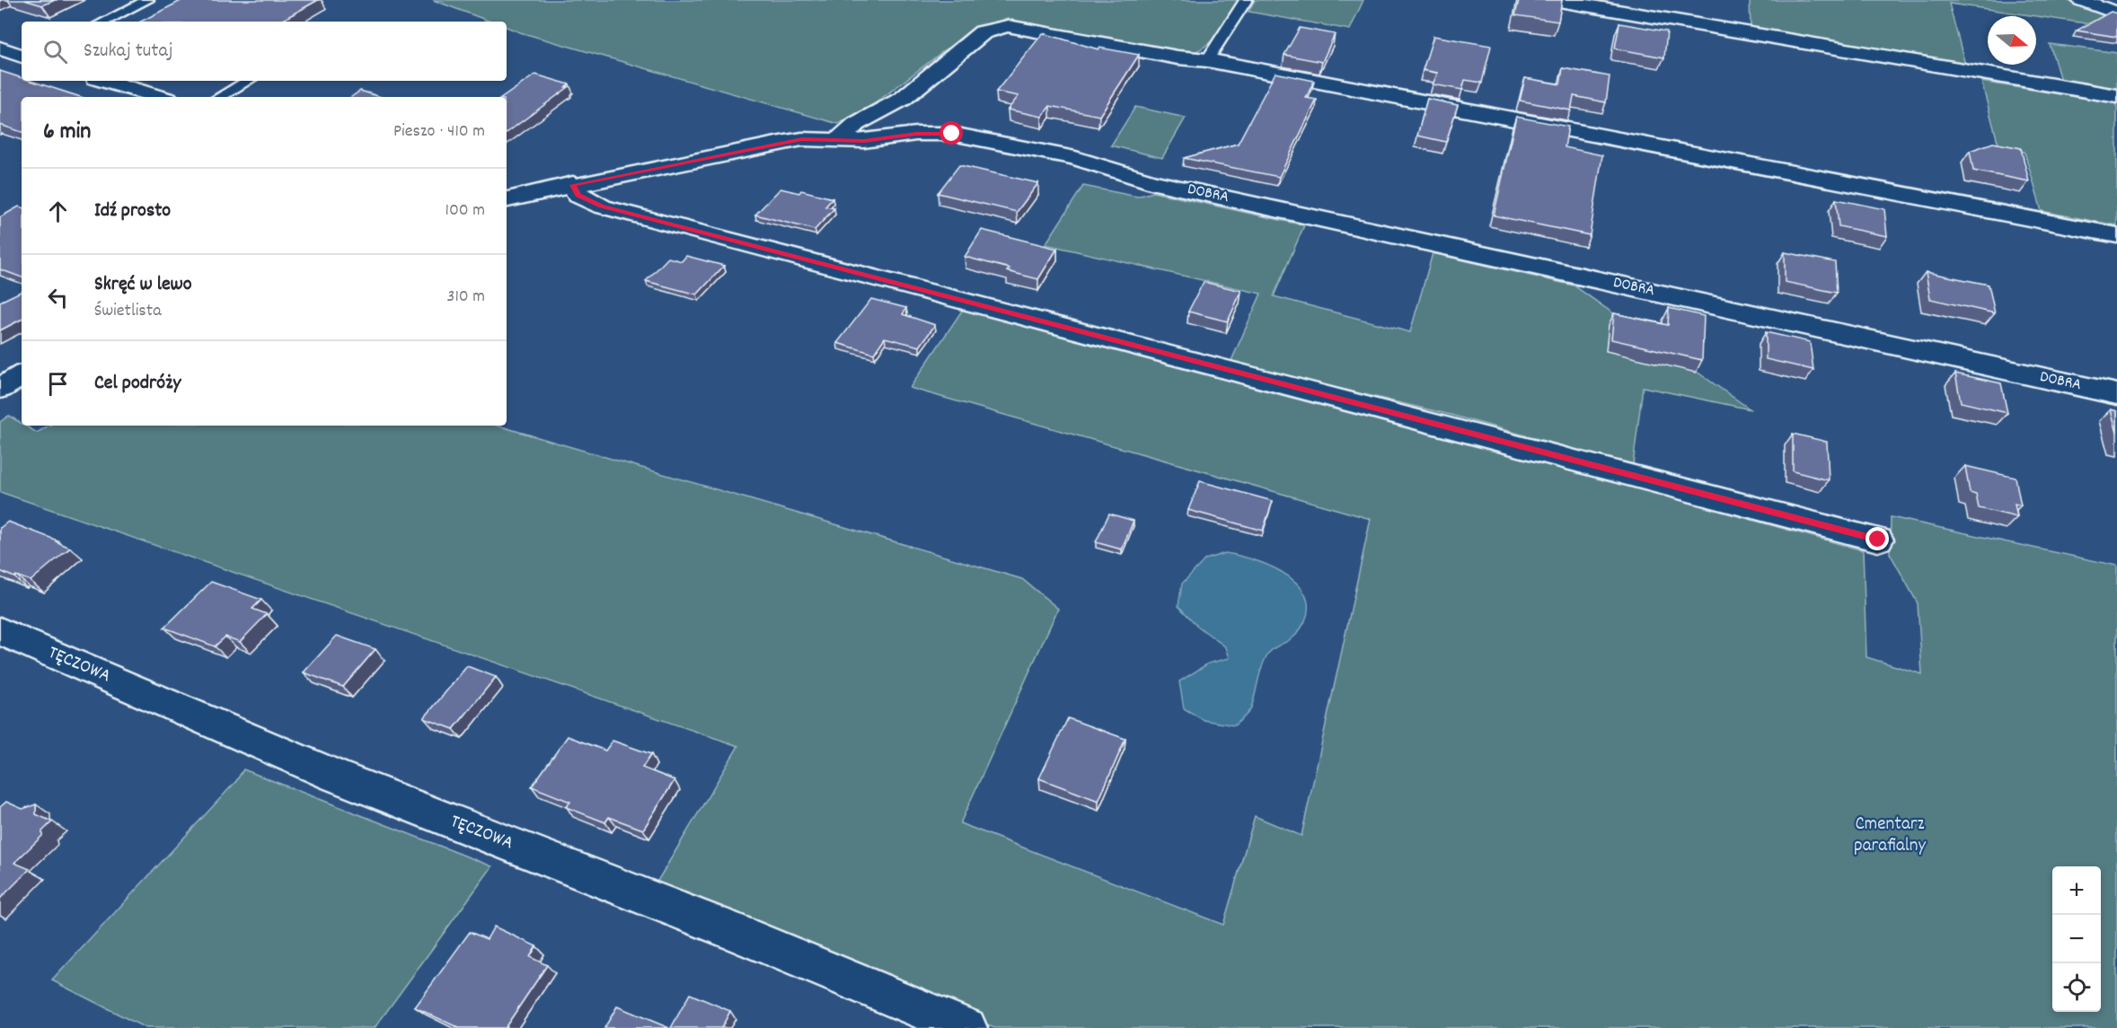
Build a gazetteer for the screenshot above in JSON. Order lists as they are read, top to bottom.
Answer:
{
  "streets": {
    "street": ["DOBRA", "TĘCZOWA"]
  },
  "parks": ["Cmentarz parafialny"],
  "north": "right",
  "page": {
    "search": "Szukaj tutaj",
    "heading": ["6 min", "Pieszo · 410 m"],
    "list": [
      ["Idź prosto", "100 m"],
      ["Skręć w lewo", "Świetlista", "310 m"],
      "Cel podróży"
    ],
    "map_buttons": ["+", "−"]
  }
}
